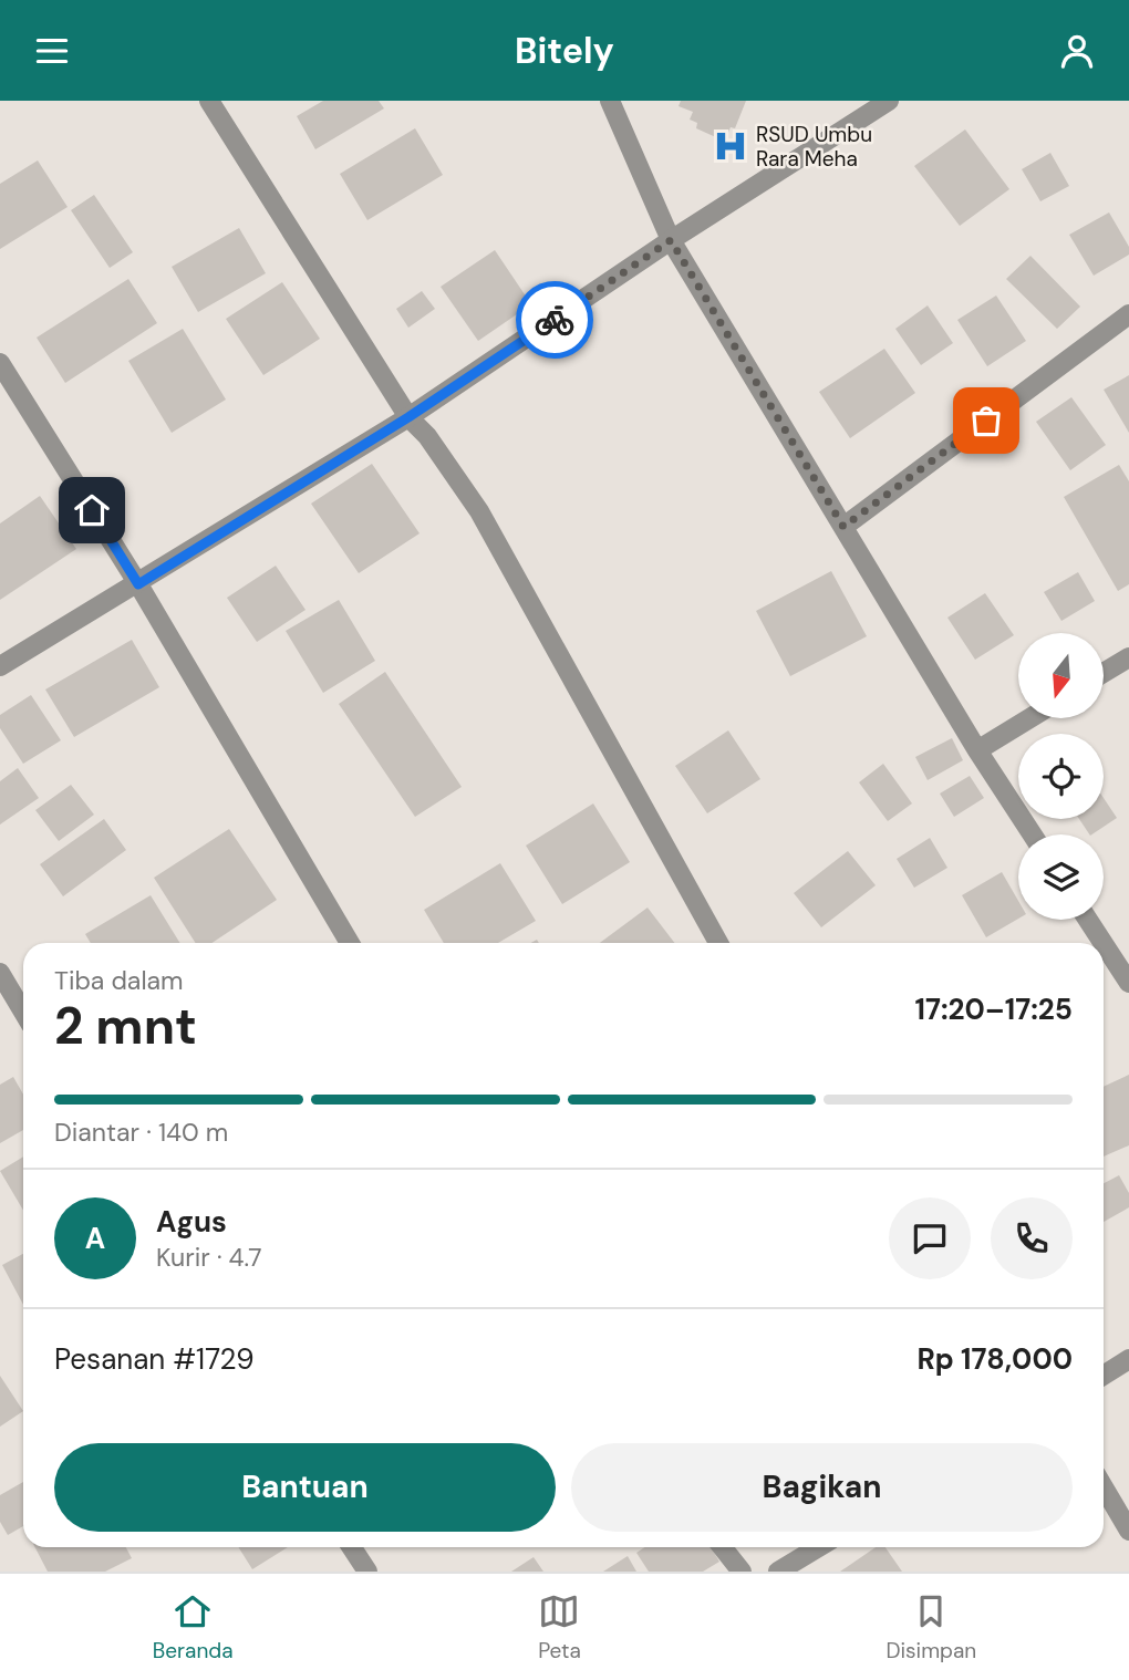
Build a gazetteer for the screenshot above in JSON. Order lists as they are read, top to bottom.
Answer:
{
  "places": {
    "hospital": ["RSUD Umbu Rara Meha"]
  },
  "north": "bottom",
  "page": {
    "header": "Bitely",
    "heading": ["2 mnt", "Tiba dalam", "17:20–17:25"],
    "panel": [
      "Agus",
      "Kurir · 4.7",
      "Pesanan #1729",
      "Rp 178,000"
    ],
    "bar": "Diantar · 140 m",
    "round": "A",
    "buttons": ["Bantuan", "Bagikan"],
    "tabs": ["Beranda", "Peta", "Disimpan"]
  }
}
